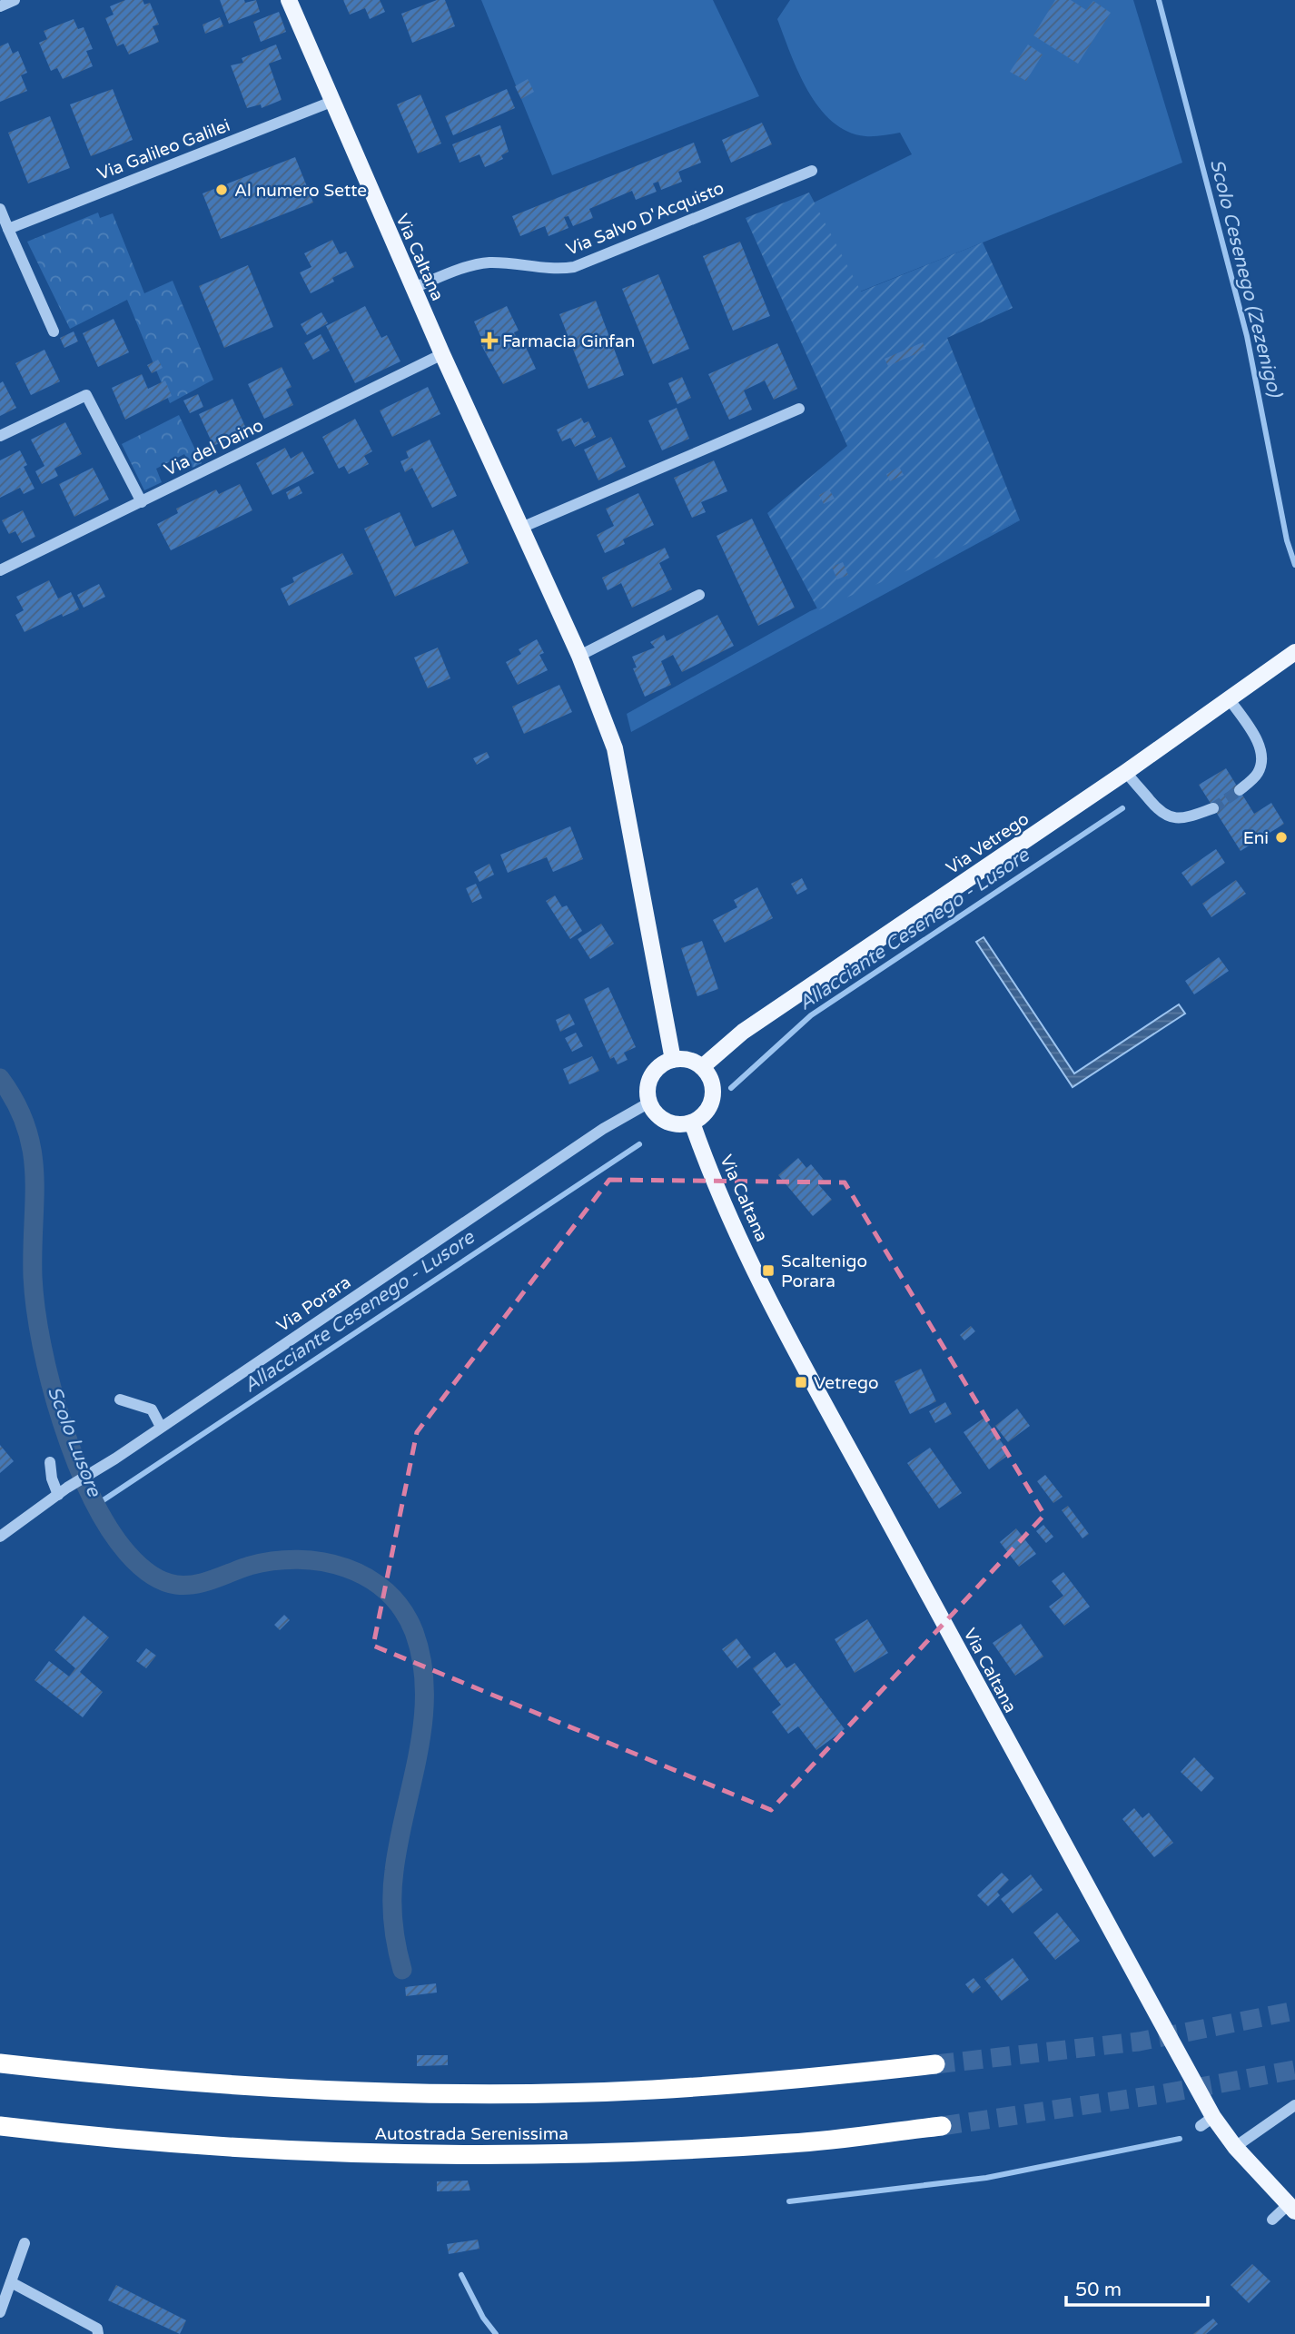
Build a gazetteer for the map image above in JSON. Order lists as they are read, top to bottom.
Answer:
{
  "streets": {
    "highway": ["Autostrada Serenissima"],
    "main road": ["Via Caltana", "Via Vetrego"],
    "street": [
      "Via Galileo Galilei",
      "Via Salvo D'Acquisto",
      "Via del Daino",
      "Via Porara"
    ]
  },
  "crossings": [
    ["Via Galileo Galilei", "Via Caltana"],
    ["Via Salvo D'Acquisto", "Via Caltana"],
    ["Via Caltana", "Via del Daino"],
    ["Via Caltana", "Via Vetrego"],
    ["Via Caltana", "Via Porara"],
    ["Via Vetrego", "Via Porara"]
  ],
  "water": ["Scolo Cesenego (Zezenigo)", "Allacciante Cesenego - Lusore", "Scolo Lusore"],
  "places": {
    "other": ["Al numero Sette", "Eni"],
    "health": ["Farmacia Ginfan"],
    "transit": ["Scaltenigo Porara", "Vetrego"]
  },
  "scale_bar": "50 m"
}
